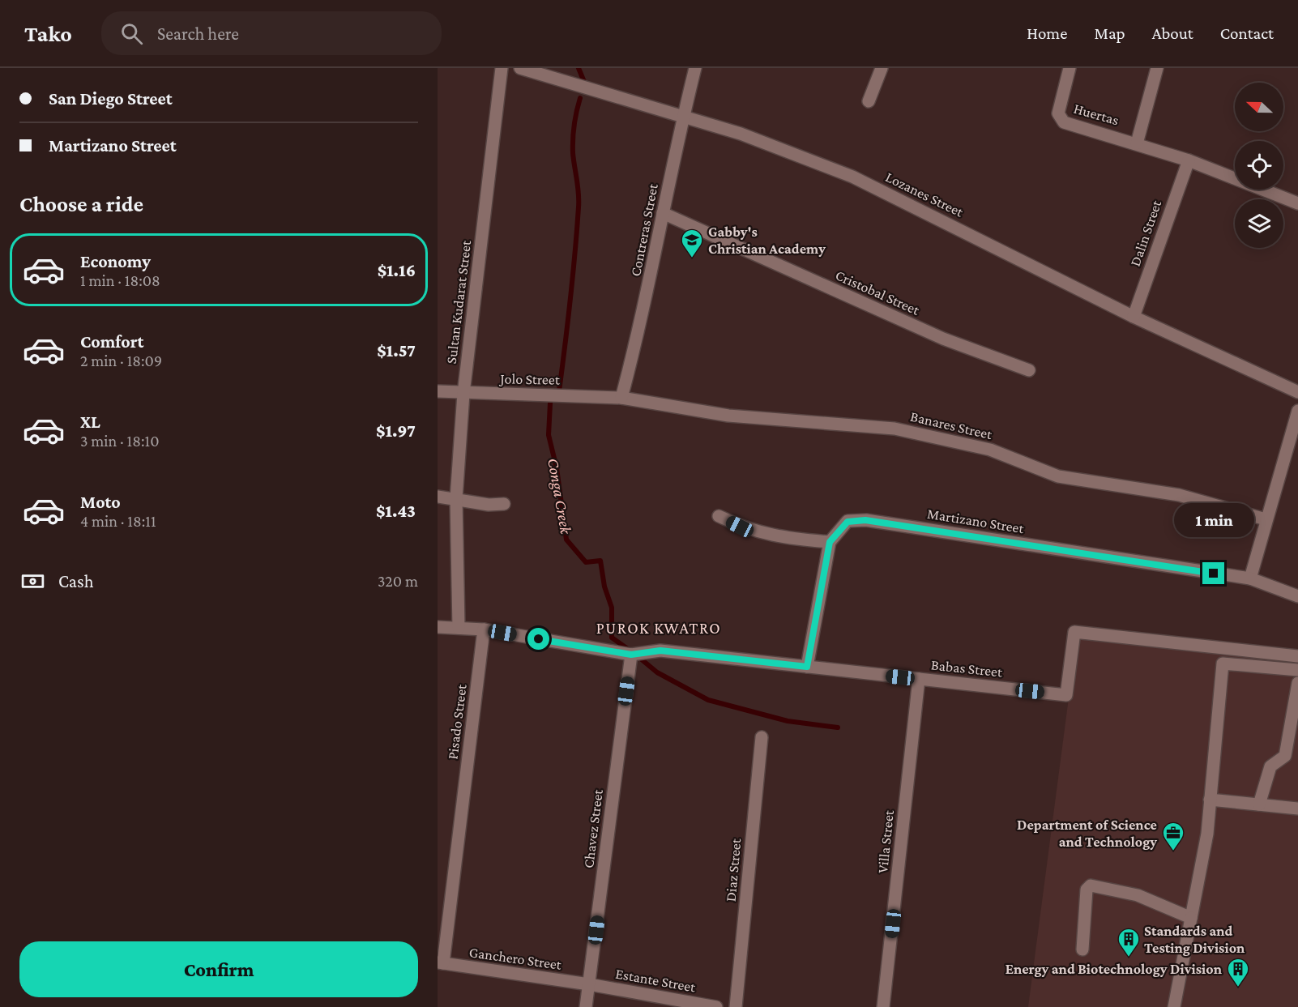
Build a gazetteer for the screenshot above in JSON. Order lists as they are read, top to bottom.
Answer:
{
  "streets": {
    "street": [
      "Huertas",
      "Lozanes Street",
      "Contreras Street",
      "Dalin Street",
      "Cristobal Street",
      "Sultan Kudarat Street",
      "Jolo Street",
      "Banares Street",
      "Martizano Street",
      "Babas Street",
      "Pisado Street",
      "Chavez Street",
      "Villa Street",
      "Diaz Street",
      "Ganchero Street",
      "Estante Street"
    ]
  },
  "crossings": [
    ["Lozanes Street", "Contreras Street"],
    ["Lozanes Street", "Dalin Street"],
    ["Contreras Street", "Cristobal Street"],
    ["Contreras Street", "Jolo Street"],
    ["Contreras Street", "Banares Street"],
    ["Sultan Kudarat Street", "Jolo Street"],
    ["Sultan Kudarat Street", "Babas Street"],
    ["Jolo Street", "Banares Street"],
    ["Babas Street", "Pisado Street"],
    ["Babas Street", "Chavez Street"],
    ["Babas Street", "Villa Street"],
    ["Pisado Street", "Ganchero Street"],
    ["Chavez Street", "Ganchero Street"],
    ["Chavez Street", "Estante Street"],
    ["Ganchero Street", "Estante Street"]
  ],
  "districts": ["PUROK KWATRO"],
  "water": ["Conga Creek"],
  "places": {
    "school or university": ["Gabby's Christian Academy"],
    "office": ["Department of Science and Technology"],
    "building": ["Standards and Testing Division", "Energy and Biotechnology Division"]
  },
  "north": "left",
  "page": {
    "header": "Tako",
    "search": "Search here",
    "nav": [
      "Home",
      "Map",
      "About",
      "Contact"
    ],
    "banner": ["San Diego Street", "Martizano Street"],
    "heading": "Choose a ride",
    "list": [
      {
        "name": "Economy",
        "note": "1 min · 18:08",
        "value": "$1.16"
      },
      {
        "name": "Comfort",
        "note": "2 min · 18:09",
        "value": "$1.57"
      },
      {
        "name": "XL",
        "note": "3 min · 18:10",
        "value": "$1.97"
      },
      {
        "name": "Moto",
        "note": "4 min · 18:11",
        "value": "$1.43"
      }
    ],
    "bubble": "1 min",
    "pay": ["Cash", "320 m"],
    "buttons": "Confirm"
  }
}
